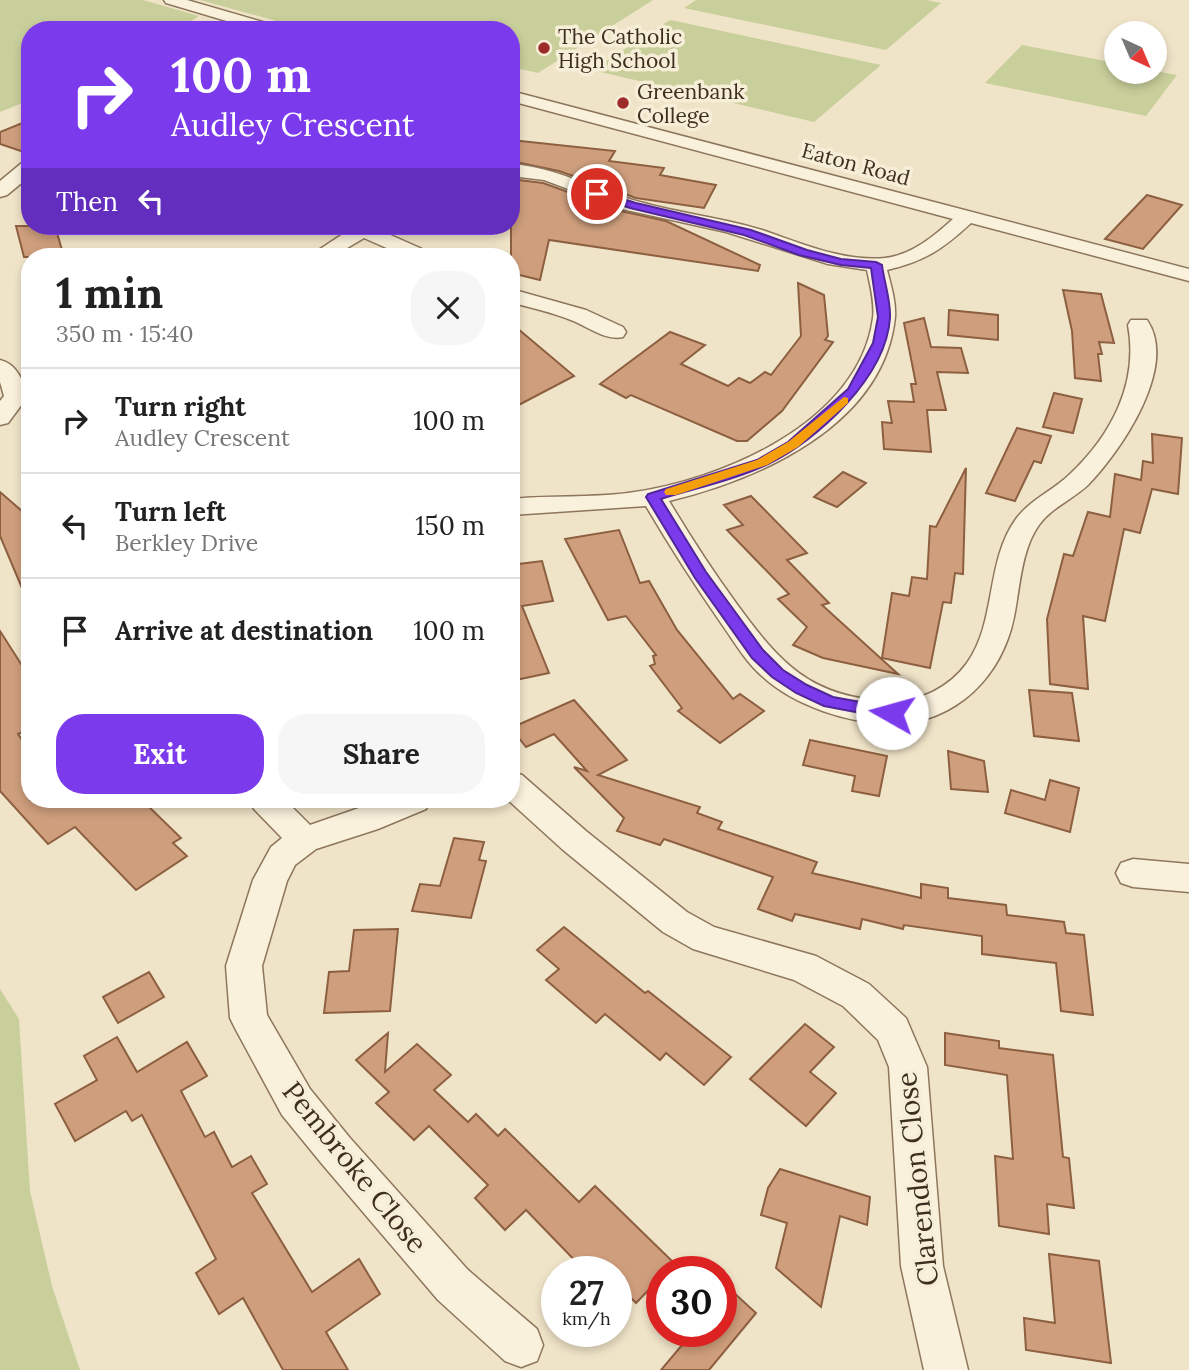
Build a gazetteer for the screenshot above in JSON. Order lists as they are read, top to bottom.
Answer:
{
  "streets": {
    "street": ["Eaton Road", "Pembroke Close", "Clarendon Close"]
  },
  "places": ["The Catholic High School", "Greenbank College"],
  "north": "bottom right",
  "page": {
    "turn": ["100 m", "Audley Crescent"],
    "then": "Then",
    "heading": ["1 min", "350 m · 15:40"],
    "list": [
      {
        "name": "Turn right",
        "note": "Audley Crescent",
        "value": "100 m"
      },
      {
        "name": "Turn left",
        "note": "Berkley Drive",
        "value": "150 m"
      },
      {
        "name": "Arrive at destination",
        "value": "100 m"
      }
    ],
    "buttons": ["Exit", "Share"],
    "speed": "27 km/h",
    "limit": "30"
  }
}
